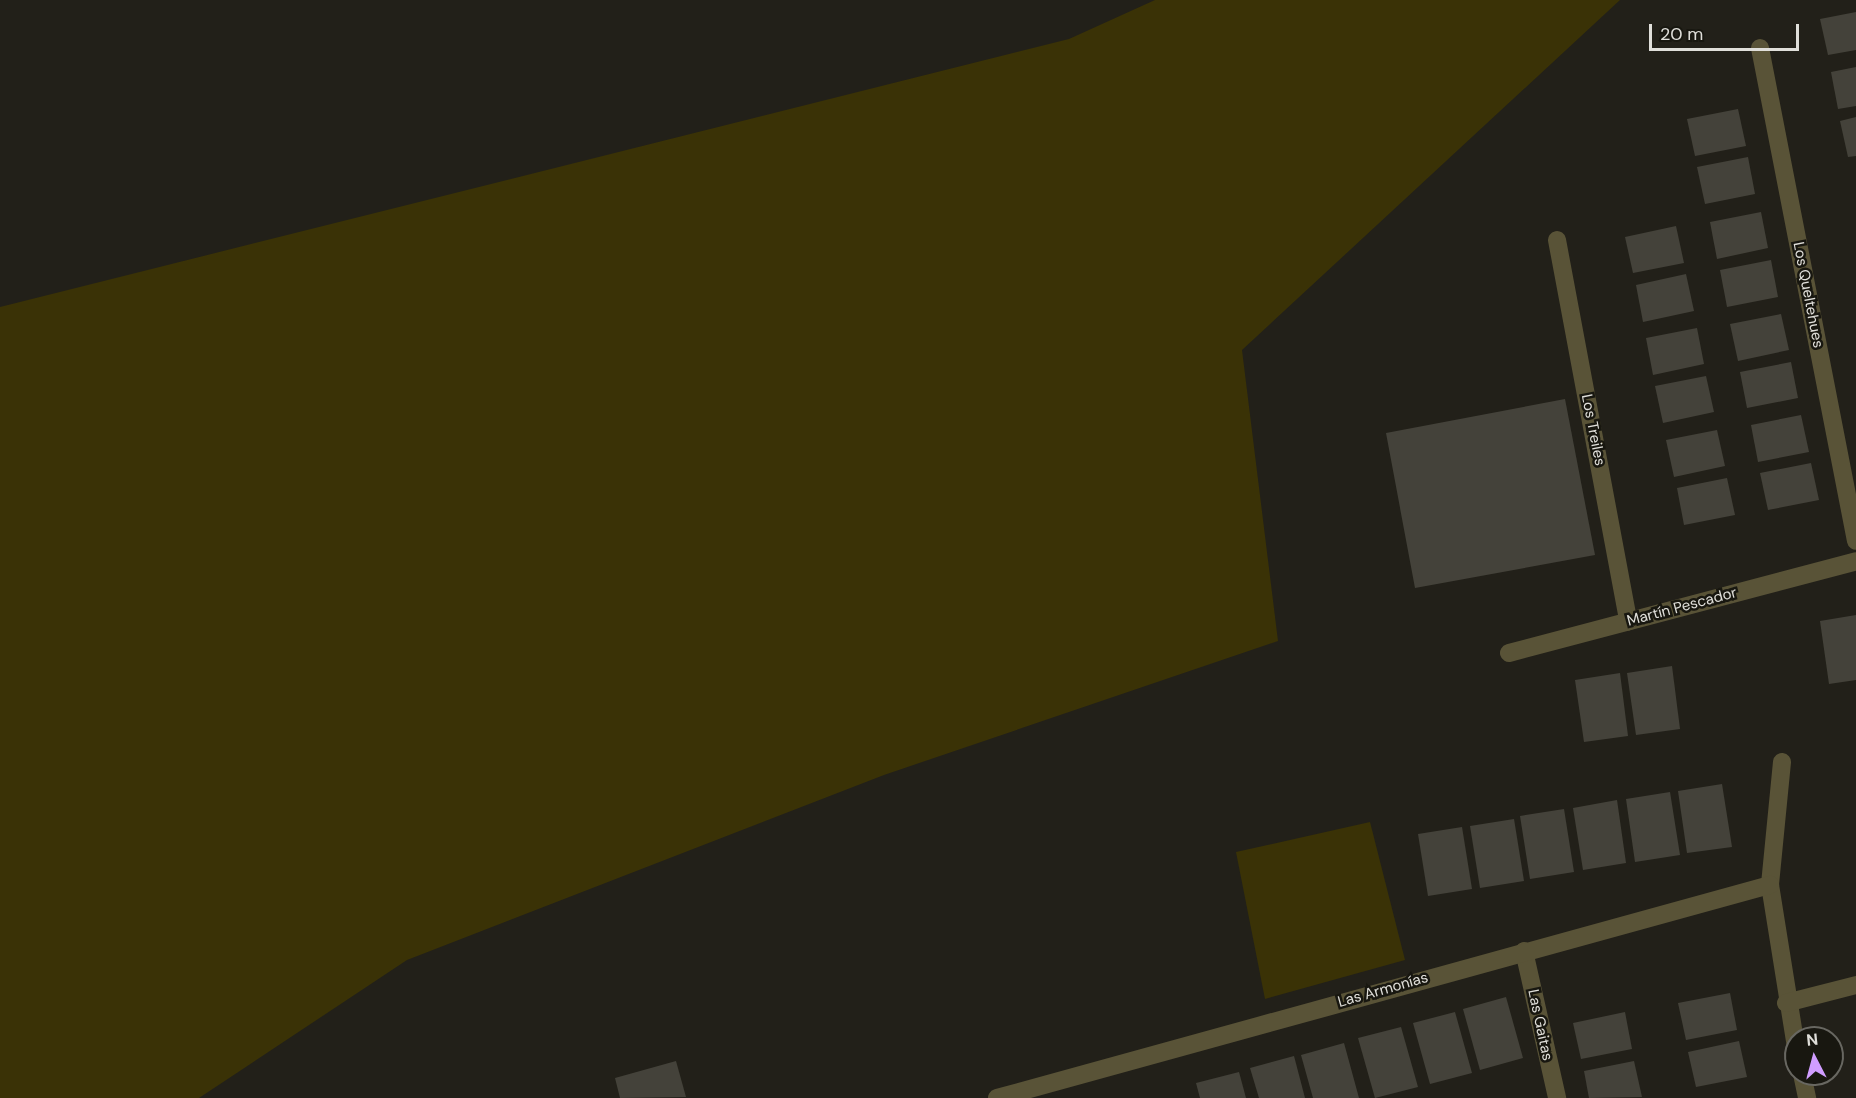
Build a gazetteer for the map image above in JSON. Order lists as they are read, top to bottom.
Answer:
{
  "streets": {
    "street": [
      "Los Queltehues",
      "Los Treiles",
      "Martín Pescador",
      "Las Armonías",
      "Las Gaitas"
    ]
  },
  "crossings": [
    ["Los Treiles", "Martín Pescador"],
    ["Las Armonías", "Las Gaitas"]
  ],
  "scale_bar": "20 m",
  "north": "top"
}
